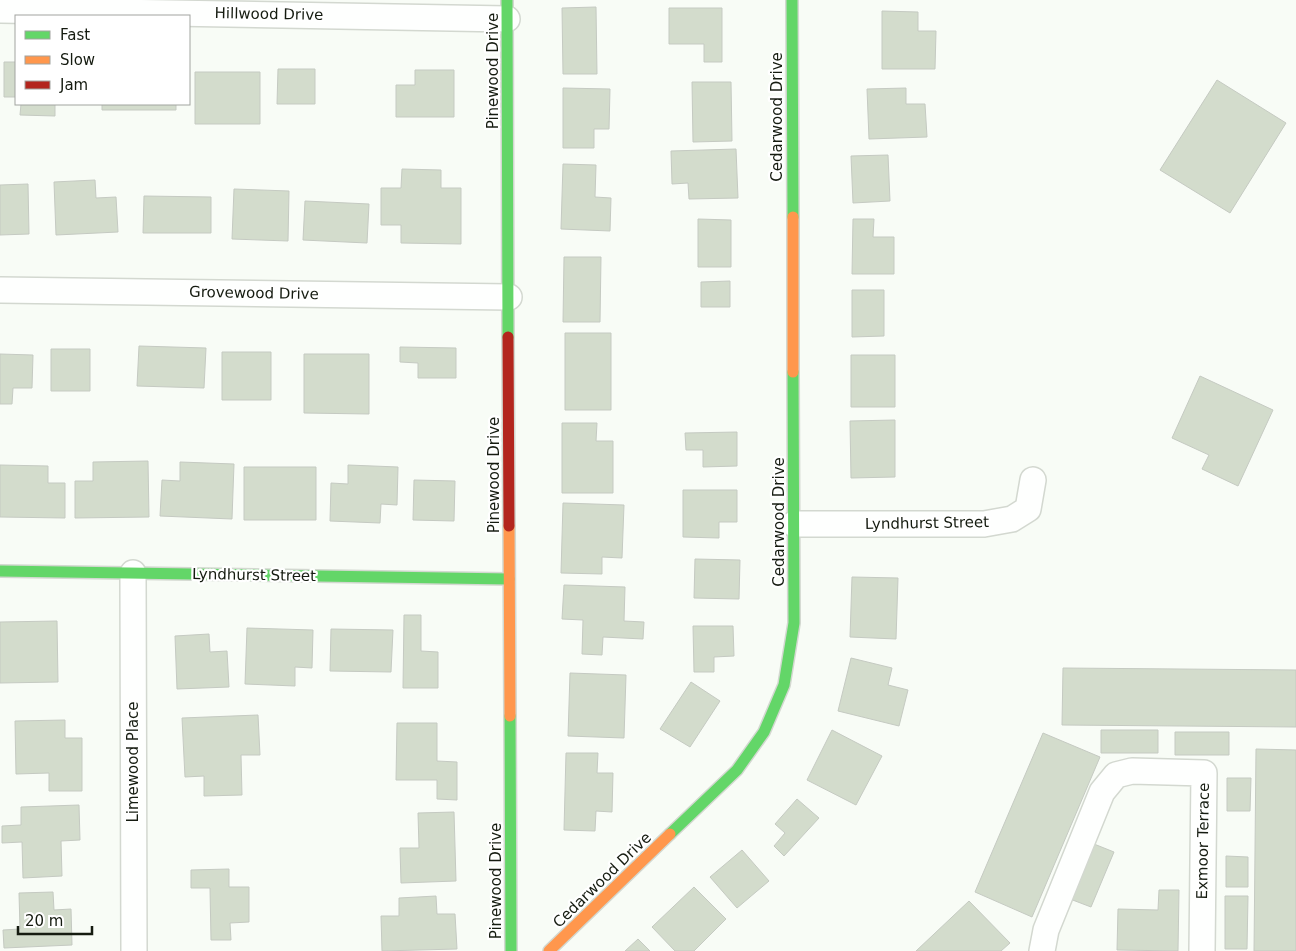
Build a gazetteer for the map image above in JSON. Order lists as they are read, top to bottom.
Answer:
{
  "streets": {
    "street": [
      "Hillwood Drive",
      "Pinewood Drive",
      "Cedarwood Drive",
      "Grovewood Drive",
      "Lyndhurst Street",
      "Limewood Place",
      "Exmoor Terrace"
    ]
  },
  "crossings": [
    ["Hillwood Drive", "Pinewood Drive"],
    ["Pinewood Drive", "Grovewood Drive"],
    ["Pinewood Drive", "Lyndhurst Street"],
    ["Cedarwood Drive", "Lyndhurst Street"],
    ["Lyndhurst Street", "Limewood Place"]
  ],
  "legend": ["Fast", "Slow", "Jam"],
  "scale_bar": "20 m"
}
